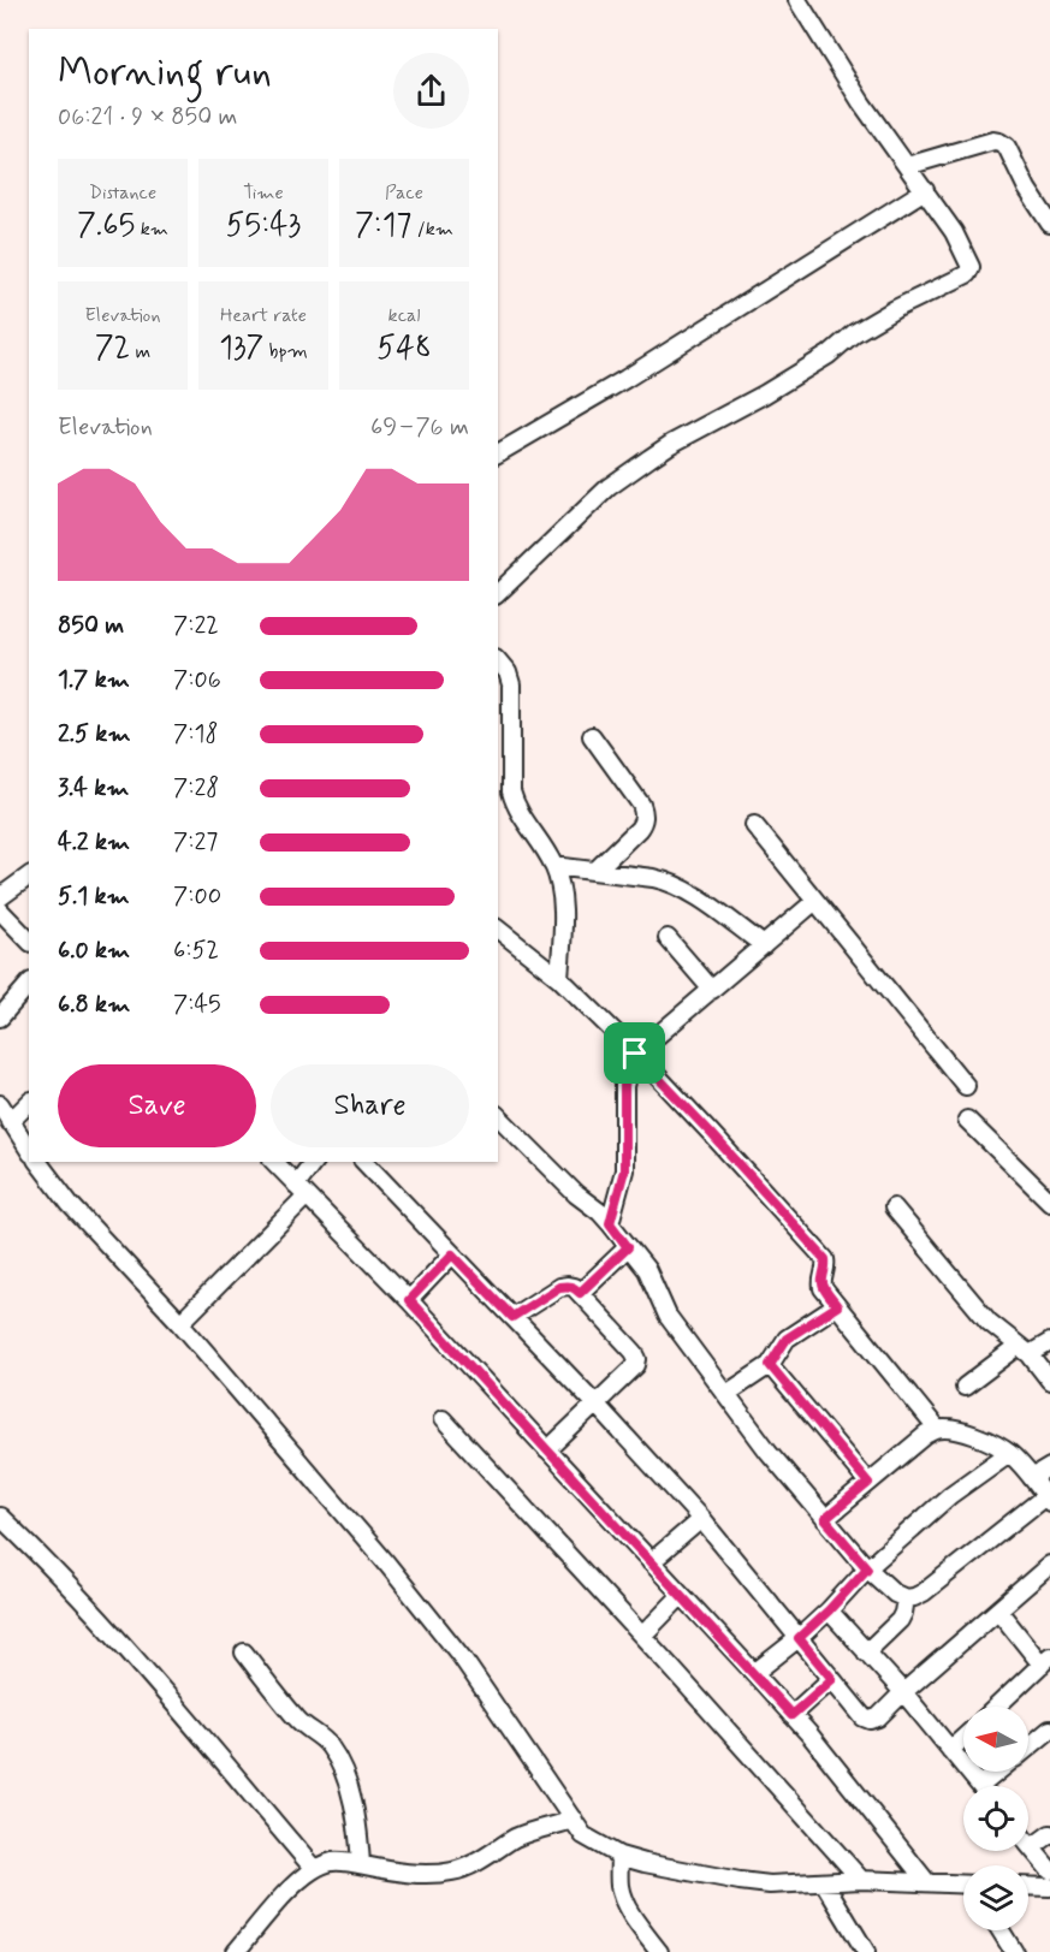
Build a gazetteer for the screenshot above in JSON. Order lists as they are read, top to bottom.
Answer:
{
  "north": "left",
  "page": {
    "heading": ["Morning run", "06:21 · 9 × 850 m"],
    "stats": [
      ["Distance", "7.65 km"],
      ["Time", "55:43"],
      ["Pace", "7:17 /km"],
      ["Elevation", "72 m"],
      ["Heart rate", "137 bpm"],
      ["kcal", "548"]
    ],
    "chart": ["Elevation", "69–76 m"],
    "list": [
      {
        "name": "850 m",
        "note": "7:22"
      },
      {
        "name": "1.7 km",
        "note": "7:06"
      },
      {
        "name": "2.5 km",
        "note": "7:18"
      },
      {
        "name": "3.4 km",
        "note": "7:28"
      },
      {
        "name": "4.2 km",
        "note": "7:27"
      },
      {
        "name": "5.1 km",
        "note": "7:00"
      },
      {
        "name": "6.0 km",
        "note": "6:52"
      },
      {
        "name": "6.8 km",
        "note": "7:45"
      }
    ],
    "buttons": ["Save", "Share"]
  }
}
